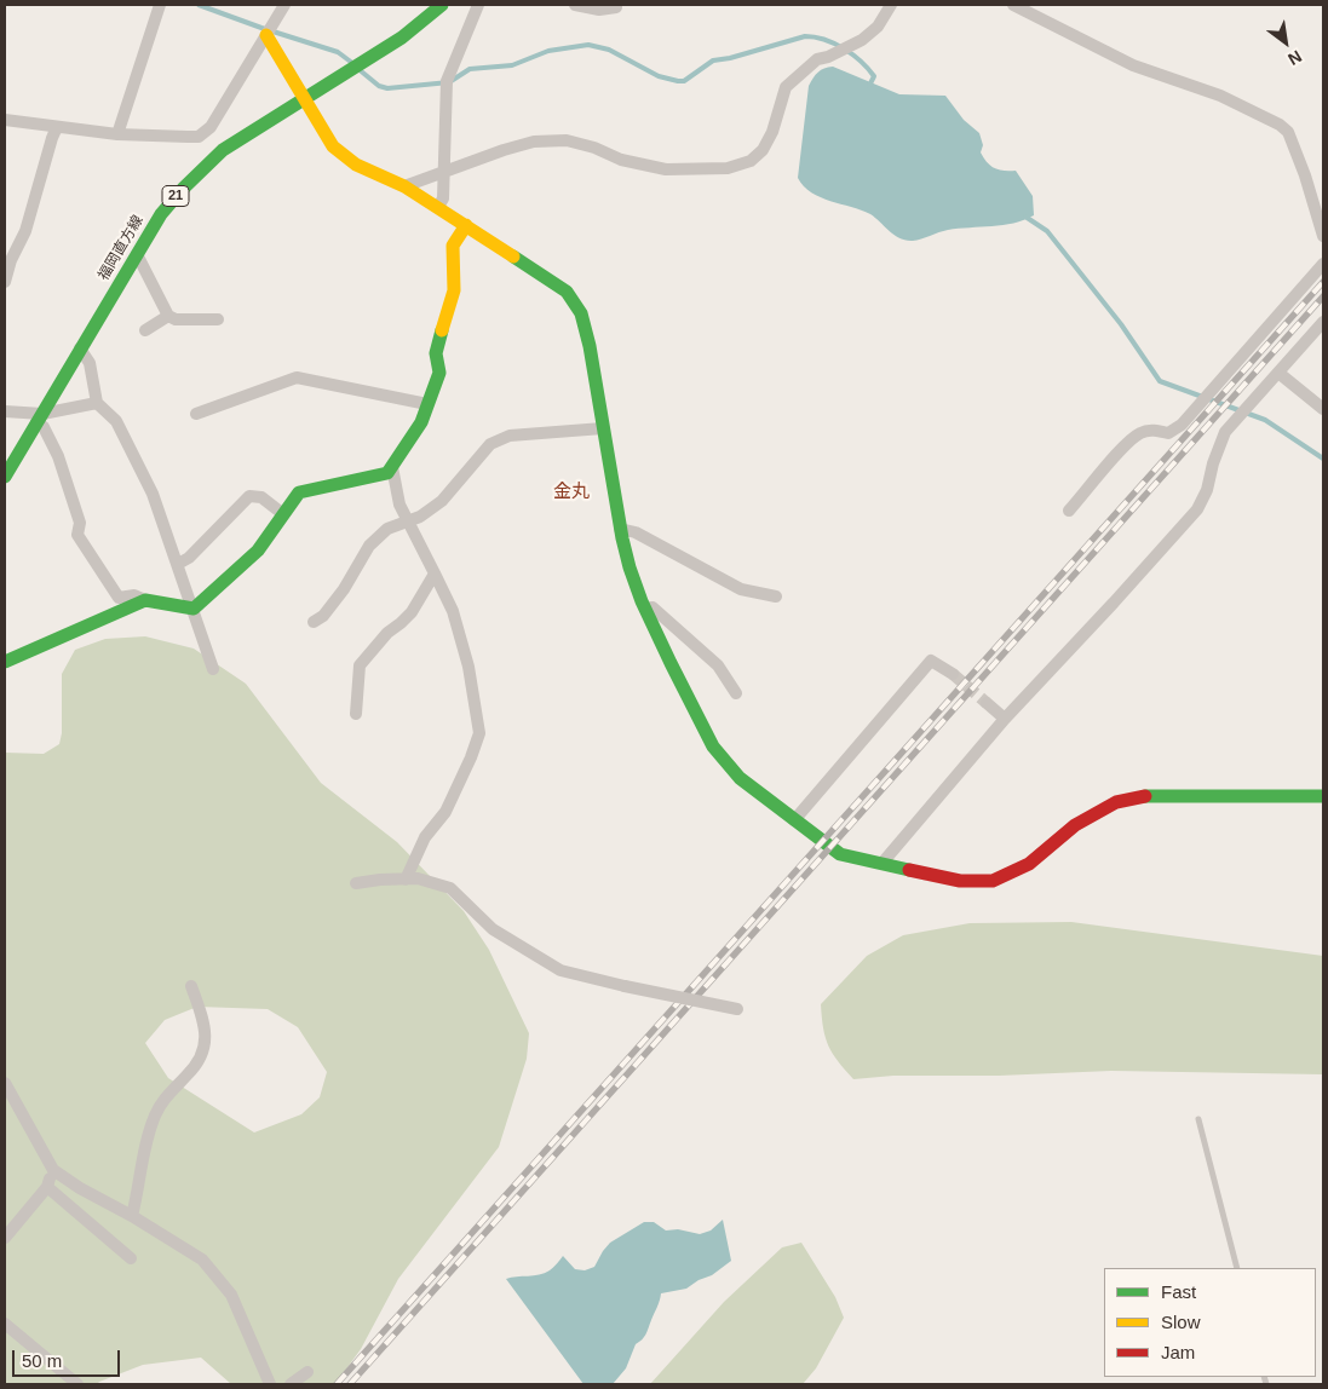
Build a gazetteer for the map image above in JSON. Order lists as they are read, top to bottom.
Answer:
{
  "streets": {
    "street": ["21", "福岡直方線"]
  },
  "districts": ["金丸"],
  "legend": ["Fast", "Slow", "Jam"],
  "scale_bar": "50 m",
  "north": "bottom right"
}
